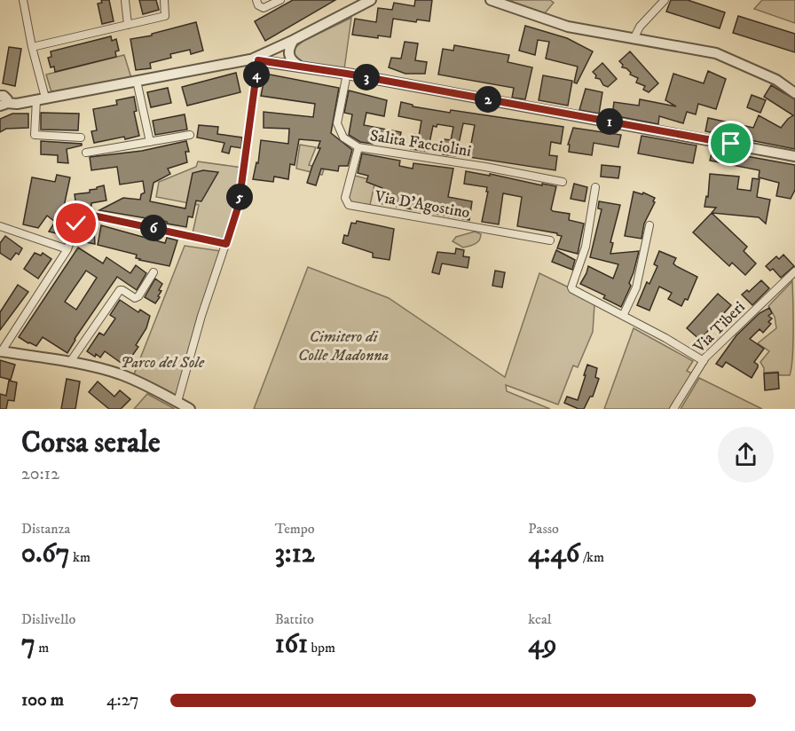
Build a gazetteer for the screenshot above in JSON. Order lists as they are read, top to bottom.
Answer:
{
  "streets": {
    "street": ["Salita Facciolini", "Via D'Agostino", "Via Tiberi"]
  },
  "crossings": [
    ["Salita Facciolini", "Via D'Agostino"]
  ],
  "parks": ["Cimitero di Colle Madonna", "Parco del Sole"],
  "page": {
    "pins": [
      "4",
      "3",
      "2",
      "1",
      "5",
      "6"
    ],
    "heading": ["Corsa serale", "20:12"],
    "stats": [
      ["Distanza", "0.67 km"],
      ["Tempo", "3:12"],
      ["Passo", "4:46 /km"],
      ["Dislivello", "7 m"],
      ["Battito", "161 bpm"],
      ["kcal", "49"]
    ],
    "list": [
      {
        "name": "100 m",
        "note": "4:27"
      }
    ]
  }
}
